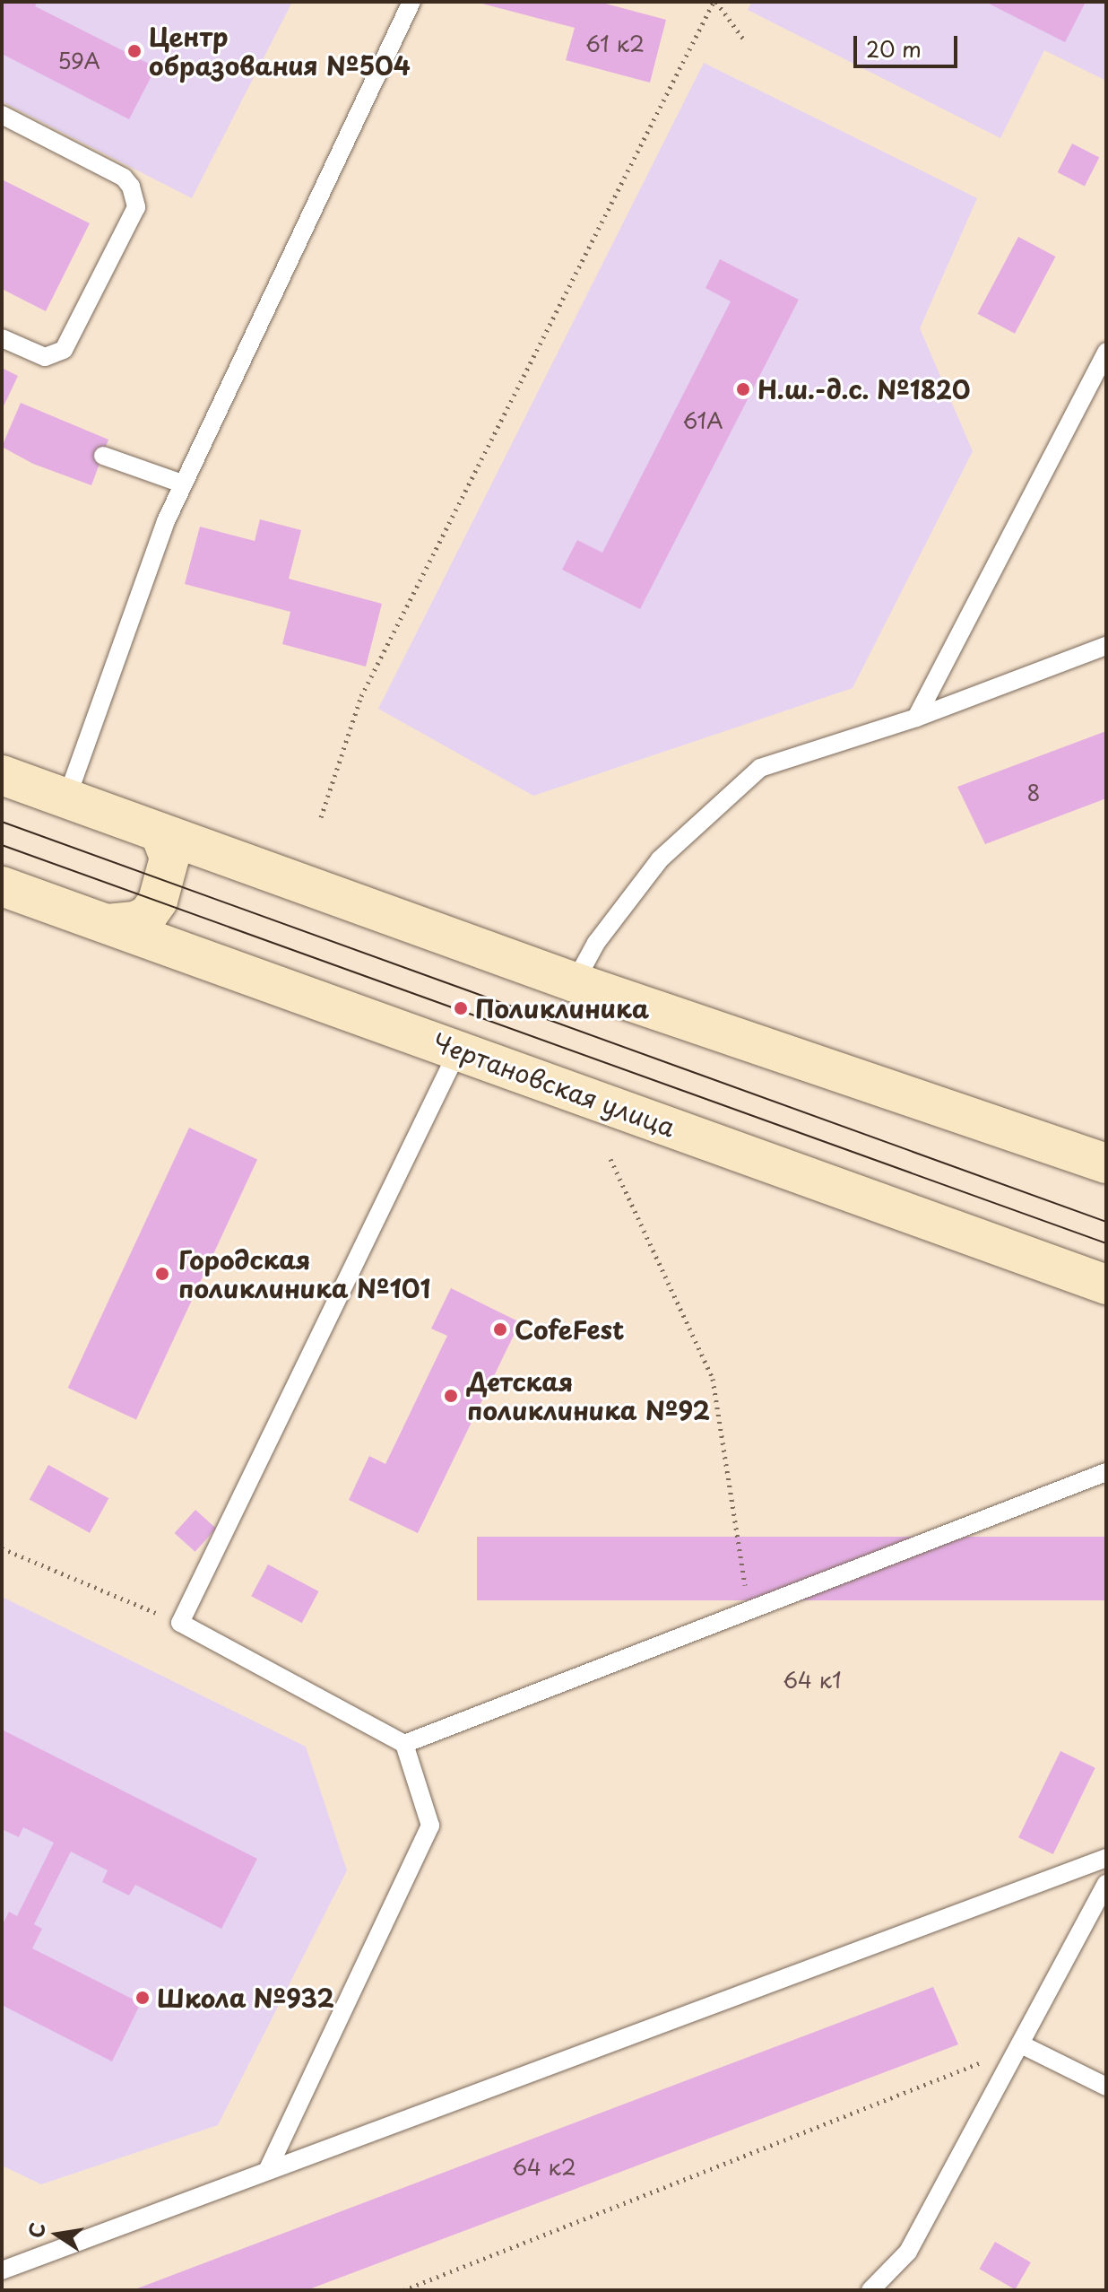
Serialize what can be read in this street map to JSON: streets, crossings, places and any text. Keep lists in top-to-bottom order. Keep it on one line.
{"streets":{"main road":["Чертановская улица"]},"places":["Центр образования №504","Н.ш.-д.с. №1820","Поликлиника","Городская поликлиника №101","CofeFest","Детская поликлиника №92","Школа №932"],"house_numbers":["61 к2","59А","61А","8","64 к1","64 к2"],"scale_bar":"20 m","north":"left"}
